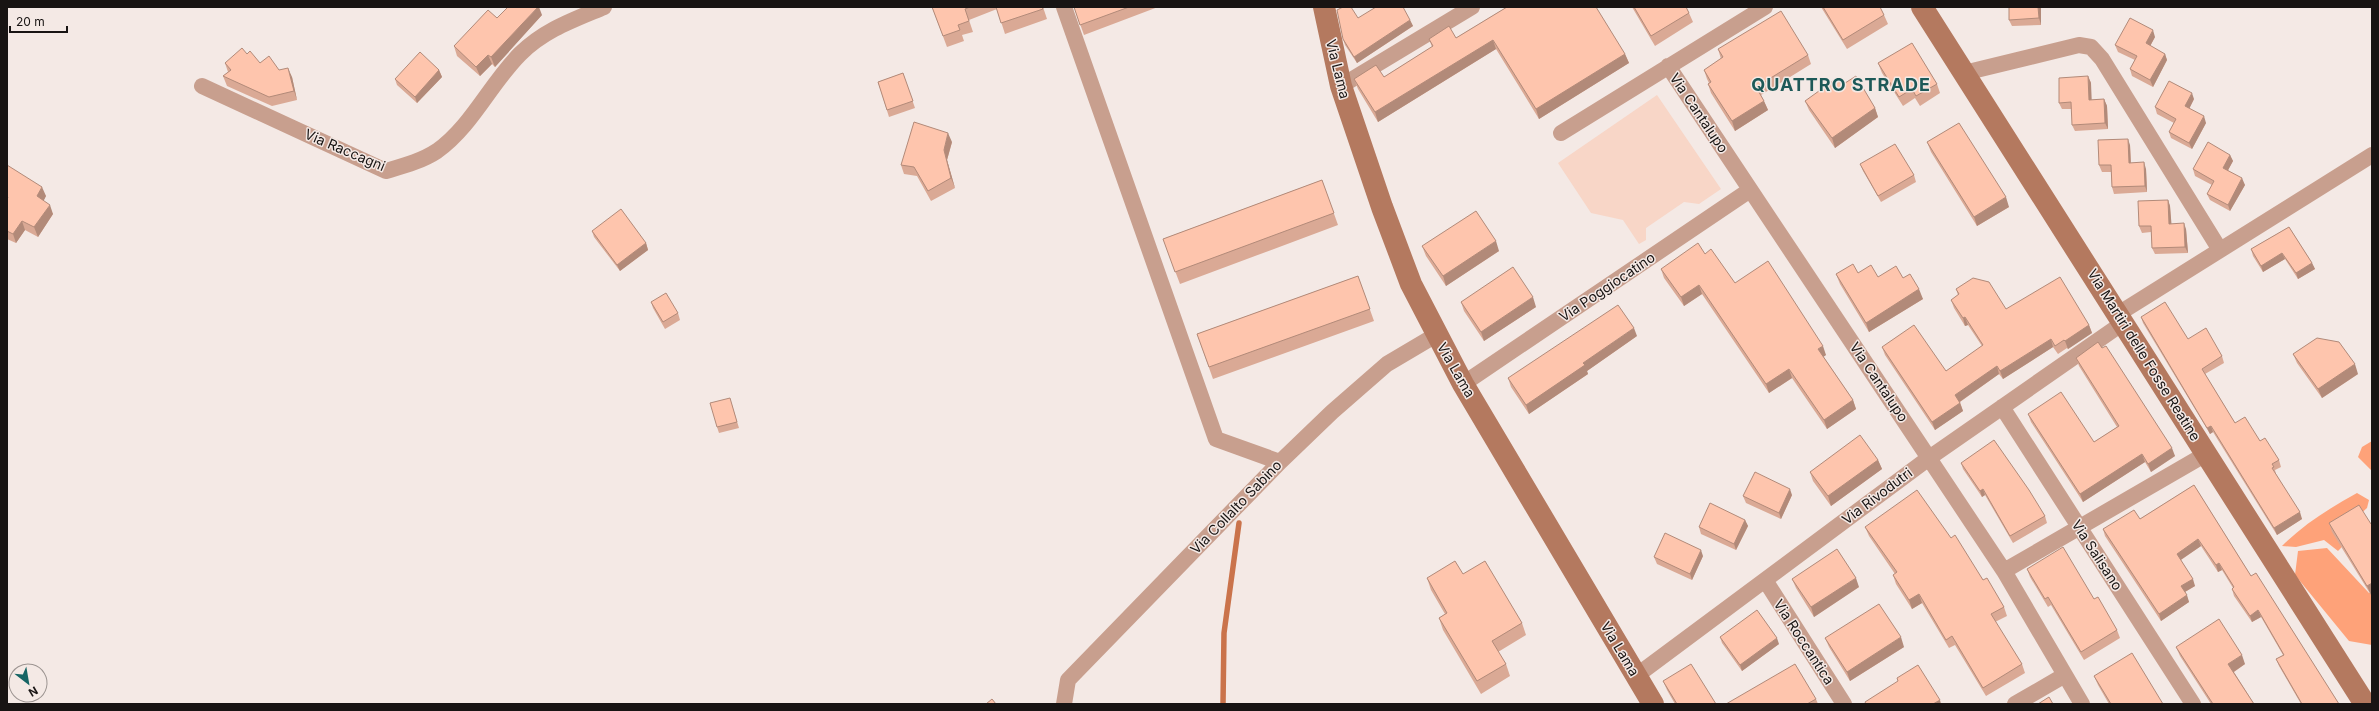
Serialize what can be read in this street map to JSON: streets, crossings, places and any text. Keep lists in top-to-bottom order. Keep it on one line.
{"streets":{"main road":["Via Lama","Via Martiri delle Fosse Reatine"],"street":["Via Cantalupo","Via Raccagni","Via Poggiocatino","Via Rivodutri","Via Collalto Sabino","Via Salisano","Via Roccantica"]},"crossings":[["Via Lama","Via Poggiocatino"],["Via Lama","Via Rivodutri"],["Via Lama","Via Collalto Sabino"],["Via Cantalupo","Via Poggiocatino"],["Via Cantalupo","Via Rivodutri"],["Via Martiri delle Fosse Reatine","Via Rivodutri"],["Via Rivodutri","Via Salisano"],["Via Rivodutri","Via Roccantica"]],"districts":["QUATTRO STRADE"],"scale_bar":"20 m","north":"bottom right"}
